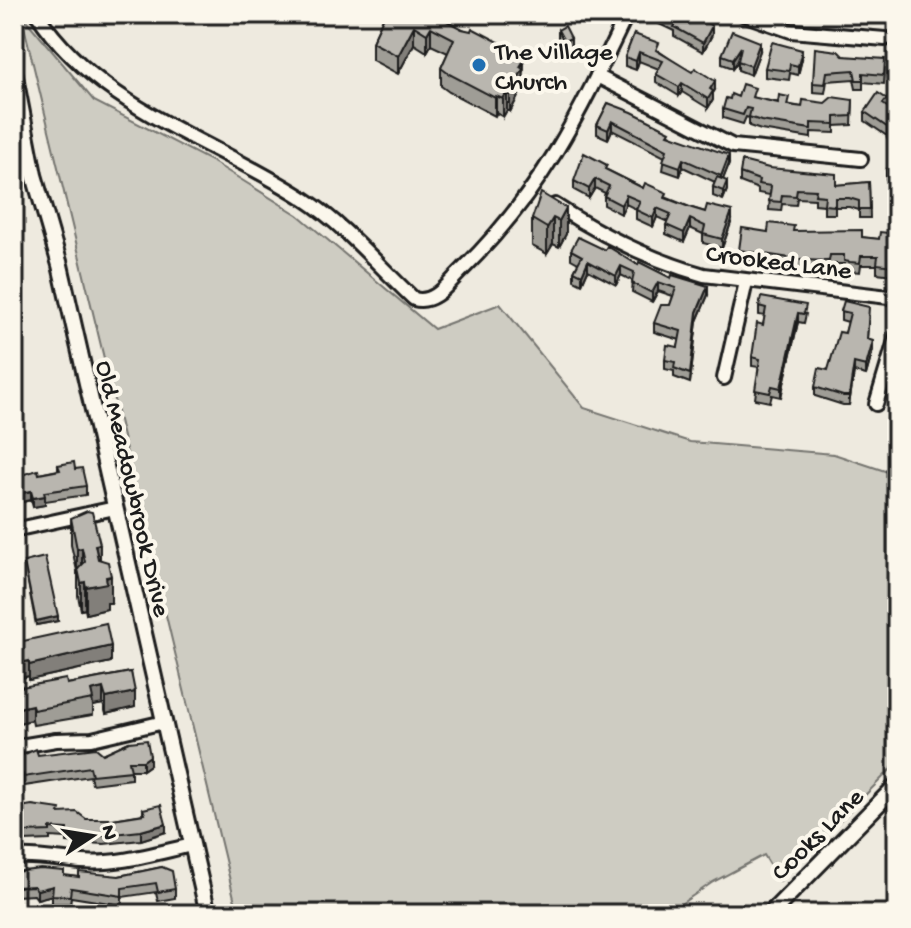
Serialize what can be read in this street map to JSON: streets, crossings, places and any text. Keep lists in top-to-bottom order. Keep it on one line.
{"streets":{"main road":["Old Meadowbrook Drive","Cooks Lane"],"street":["Crooked Lane"]},"places":["The Village Church"],"north":"right"}
